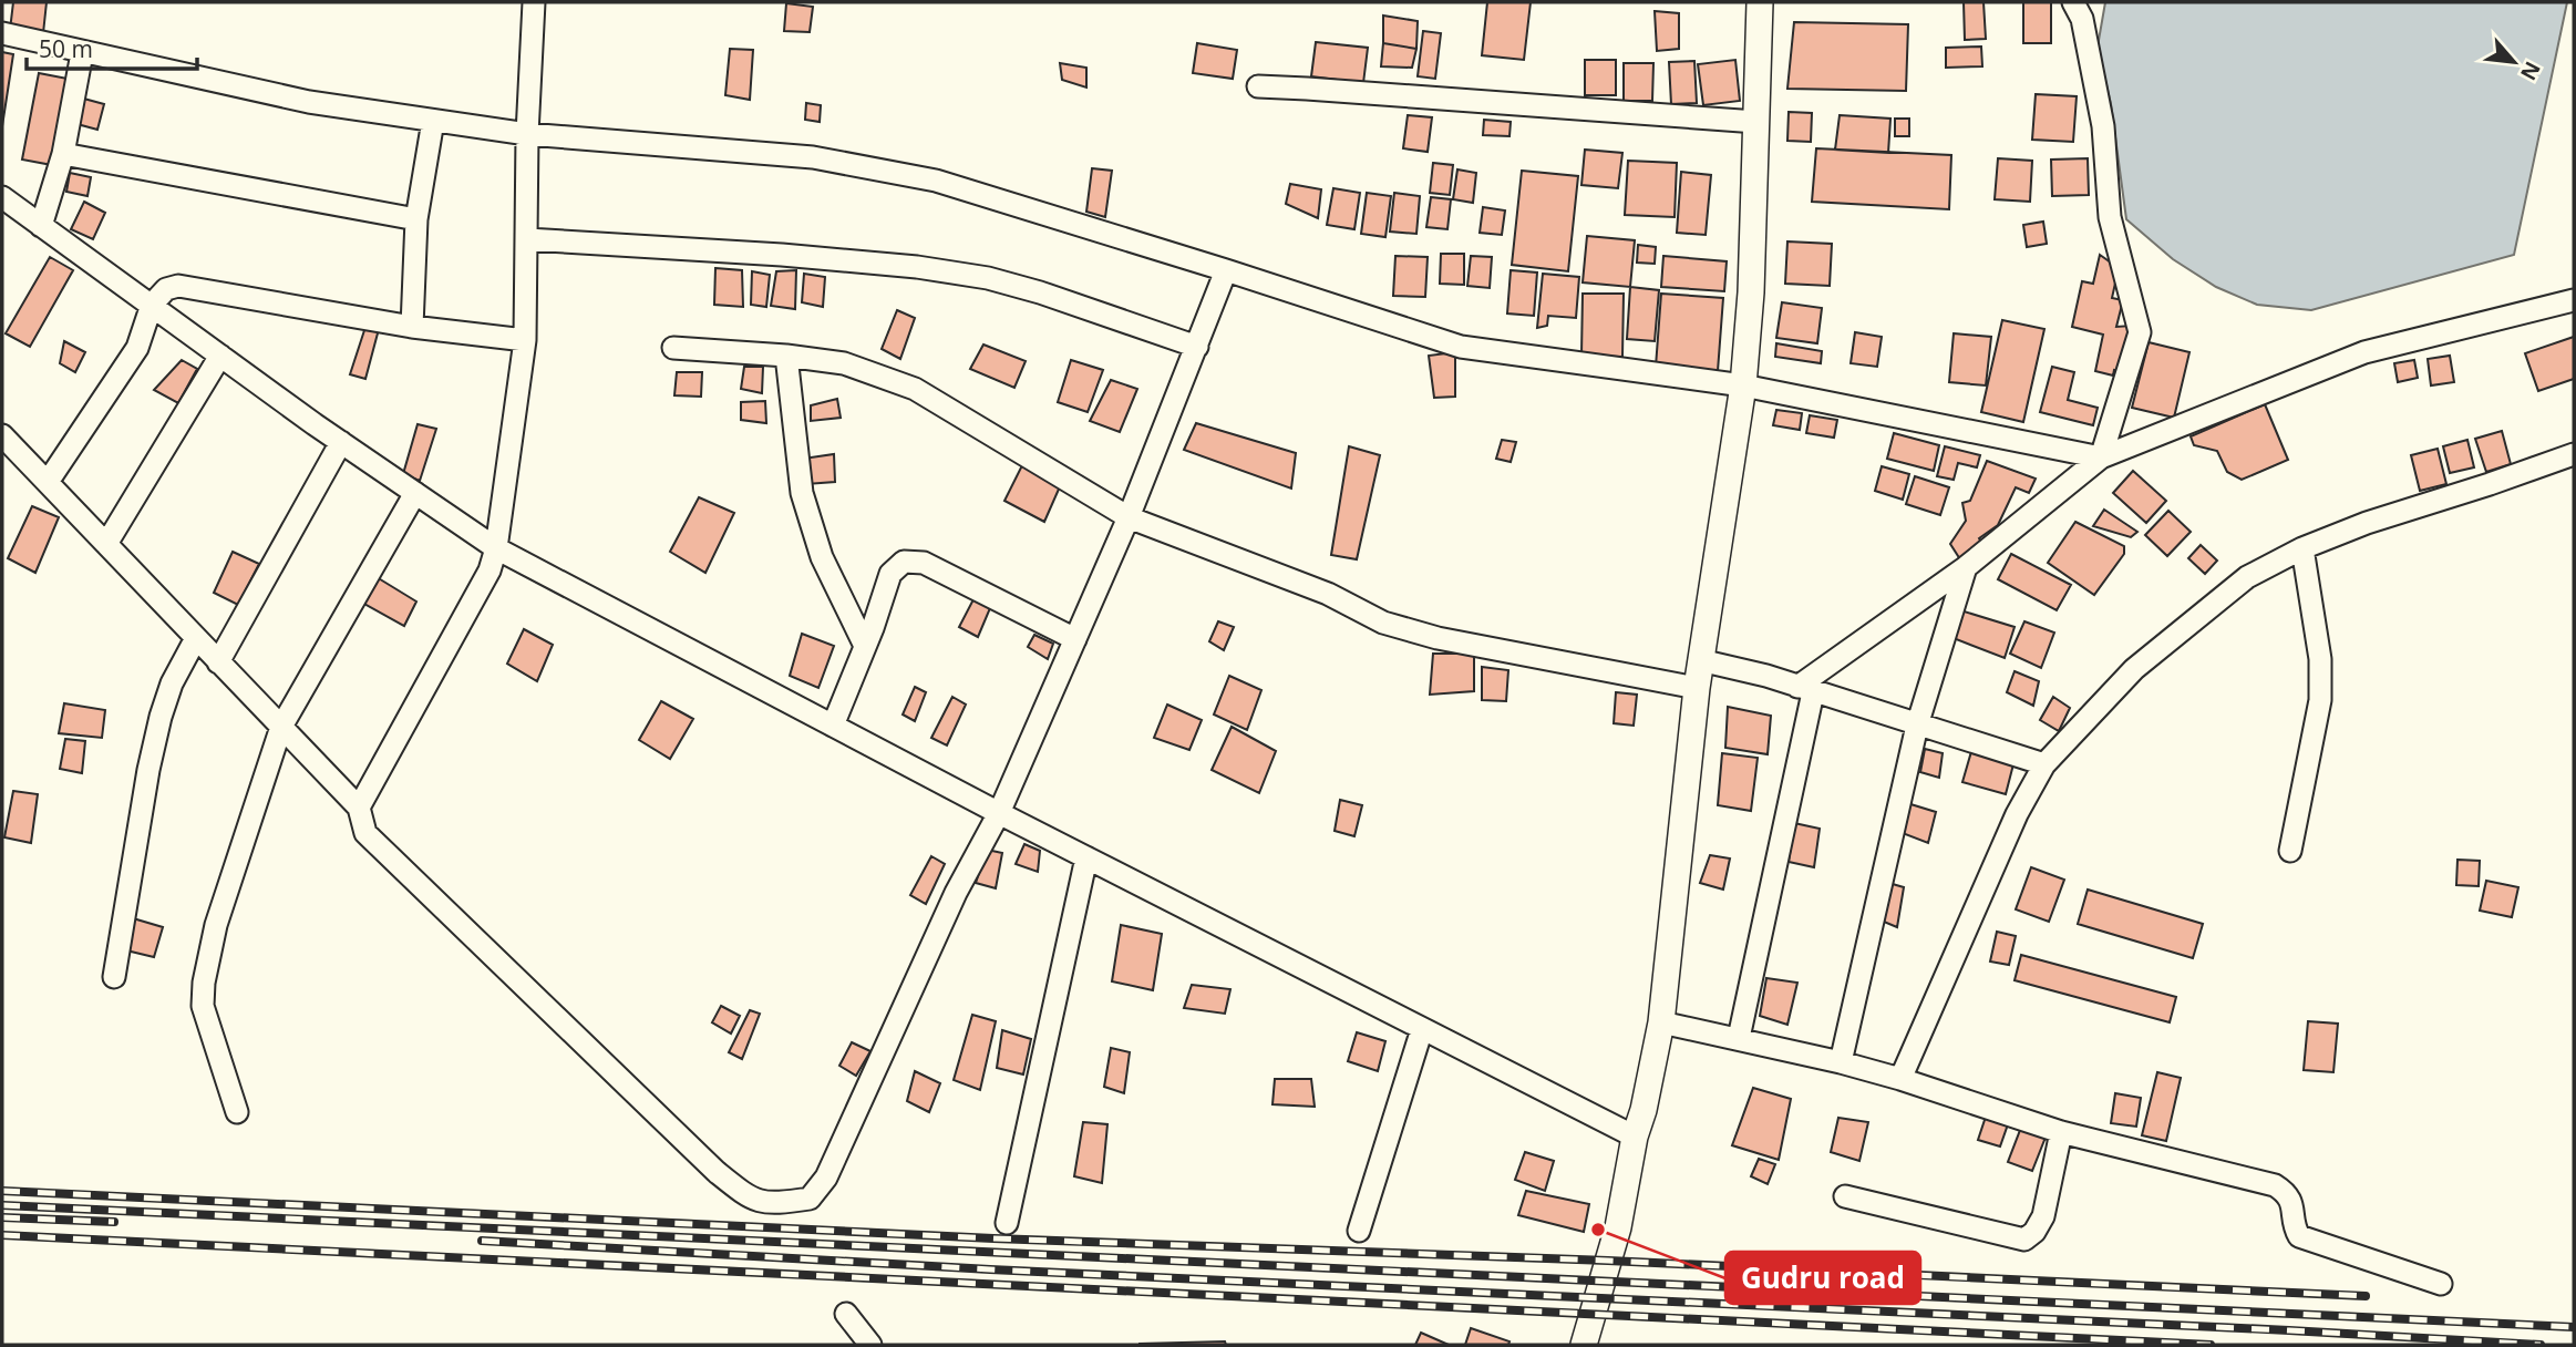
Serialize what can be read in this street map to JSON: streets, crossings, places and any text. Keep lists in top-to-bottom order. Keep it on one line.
{"places":["Gudru road"],"scale_bar":"50 m","north":"bottom right"}
